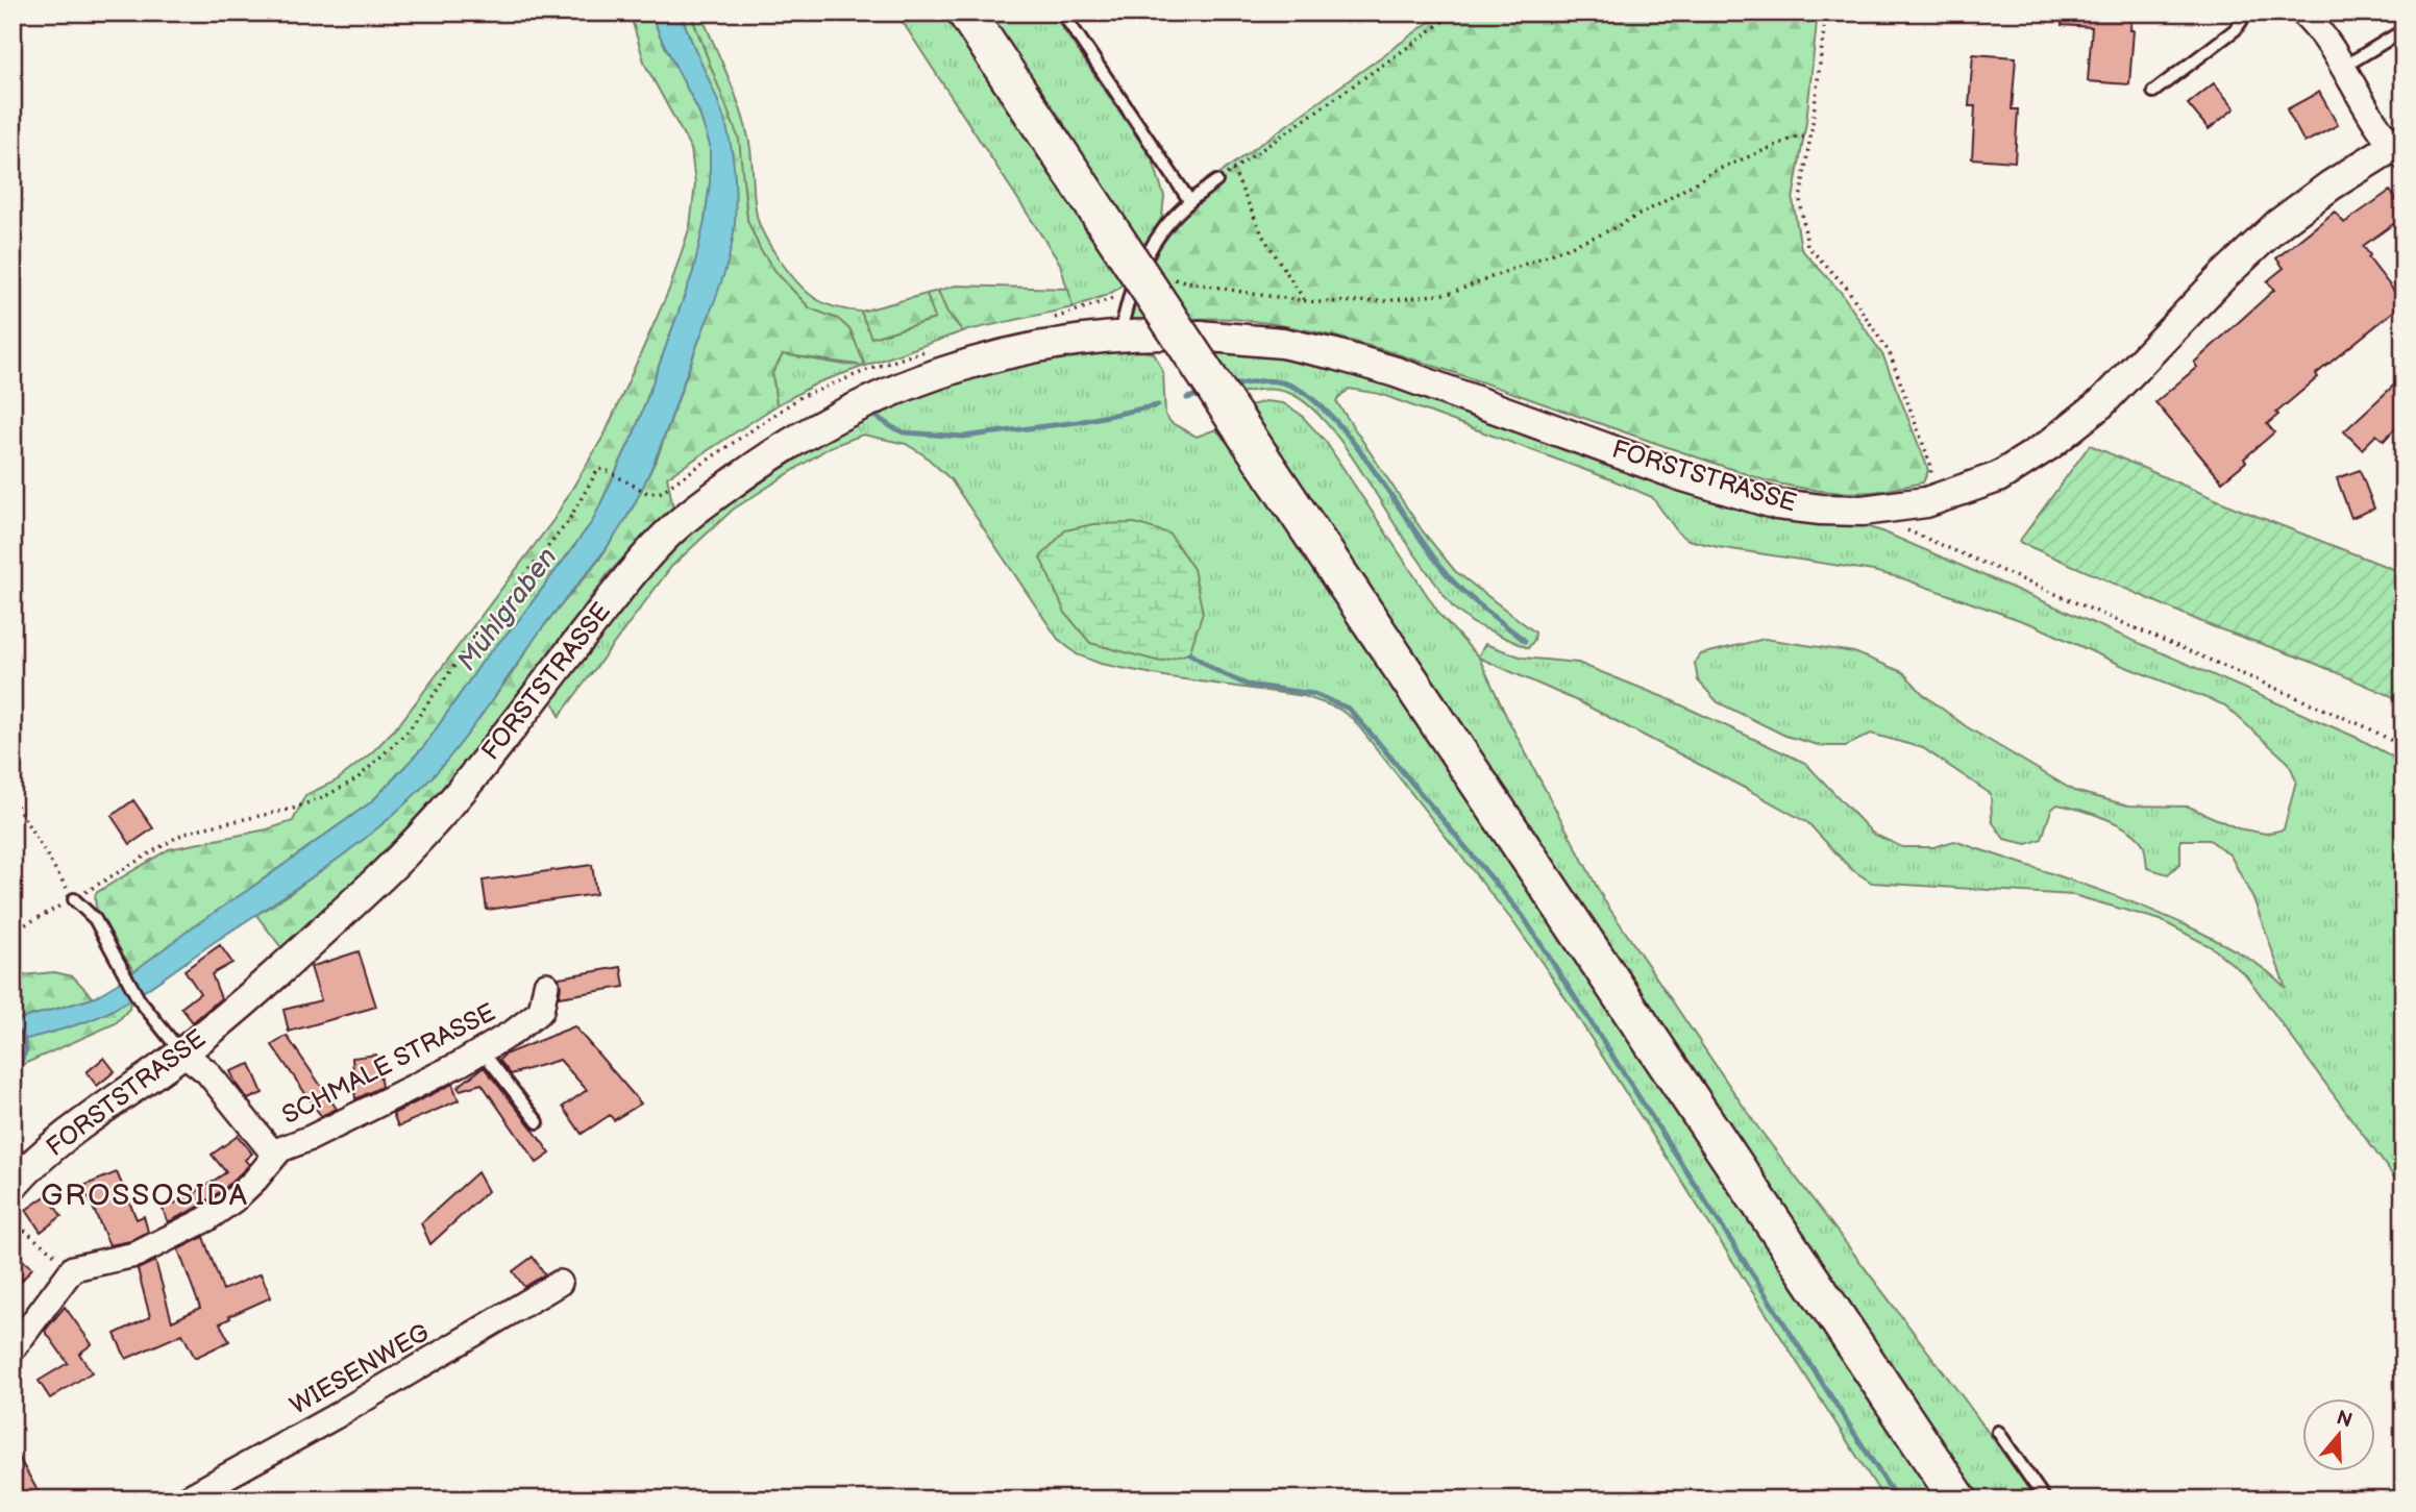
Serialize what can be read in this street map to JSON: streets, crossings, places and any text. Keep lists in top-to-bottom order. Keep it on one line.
{"streets":{"street":["FORSTSTRASSE","SCHMALE STRASSE","WIESENWEG"]},"crossings":[["FORSTSTRASSE","SCHMALE STRASSE"]],"districts":["GROSSOSIDA"],"water":["Mühlgraben"],"north":"top"}
